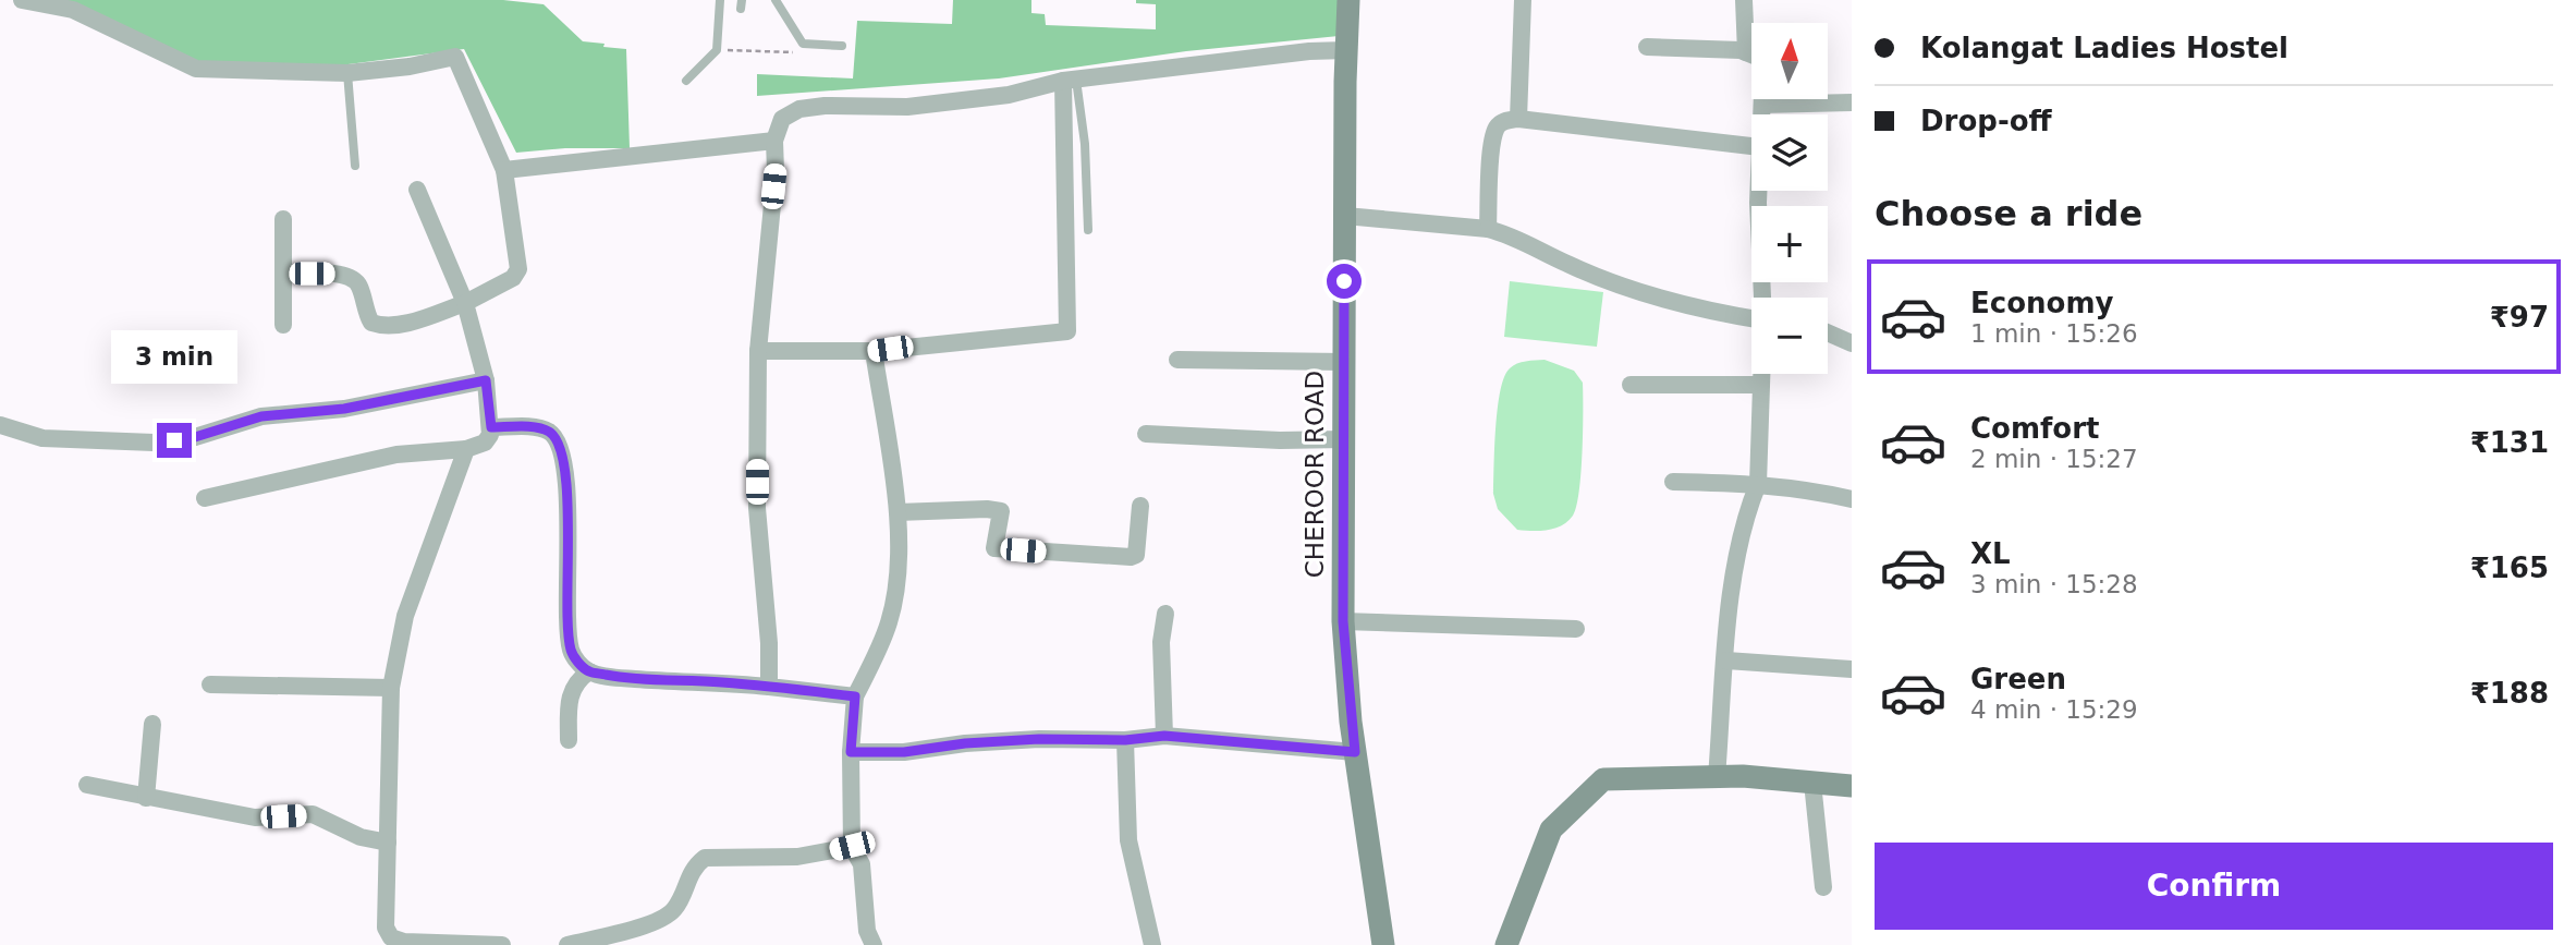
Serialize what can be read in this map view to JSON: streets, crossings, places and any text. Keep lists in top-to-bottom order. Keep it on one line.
{"streets":{"main road":["CHEROOR ROAD"]},"north":"top","page":{"banner":["Kolangat Ladies Hostel","Drop-off"],"map_buttons":["+","−"],"heading":"Choose a ride","list":[{"name":"Economy","note":"1 min · 15:26","value":"₹97"},{"name":"Comfort","note":"2 min · 15:27","value":"₹131"},{"name":"XL","note":"3 min · 15:28","value":"₹165"},{"name":"Green","note":"4 min · 15:29","value":"₹188"}],"bubble":"3 min","buttons":"Confirm"}}
